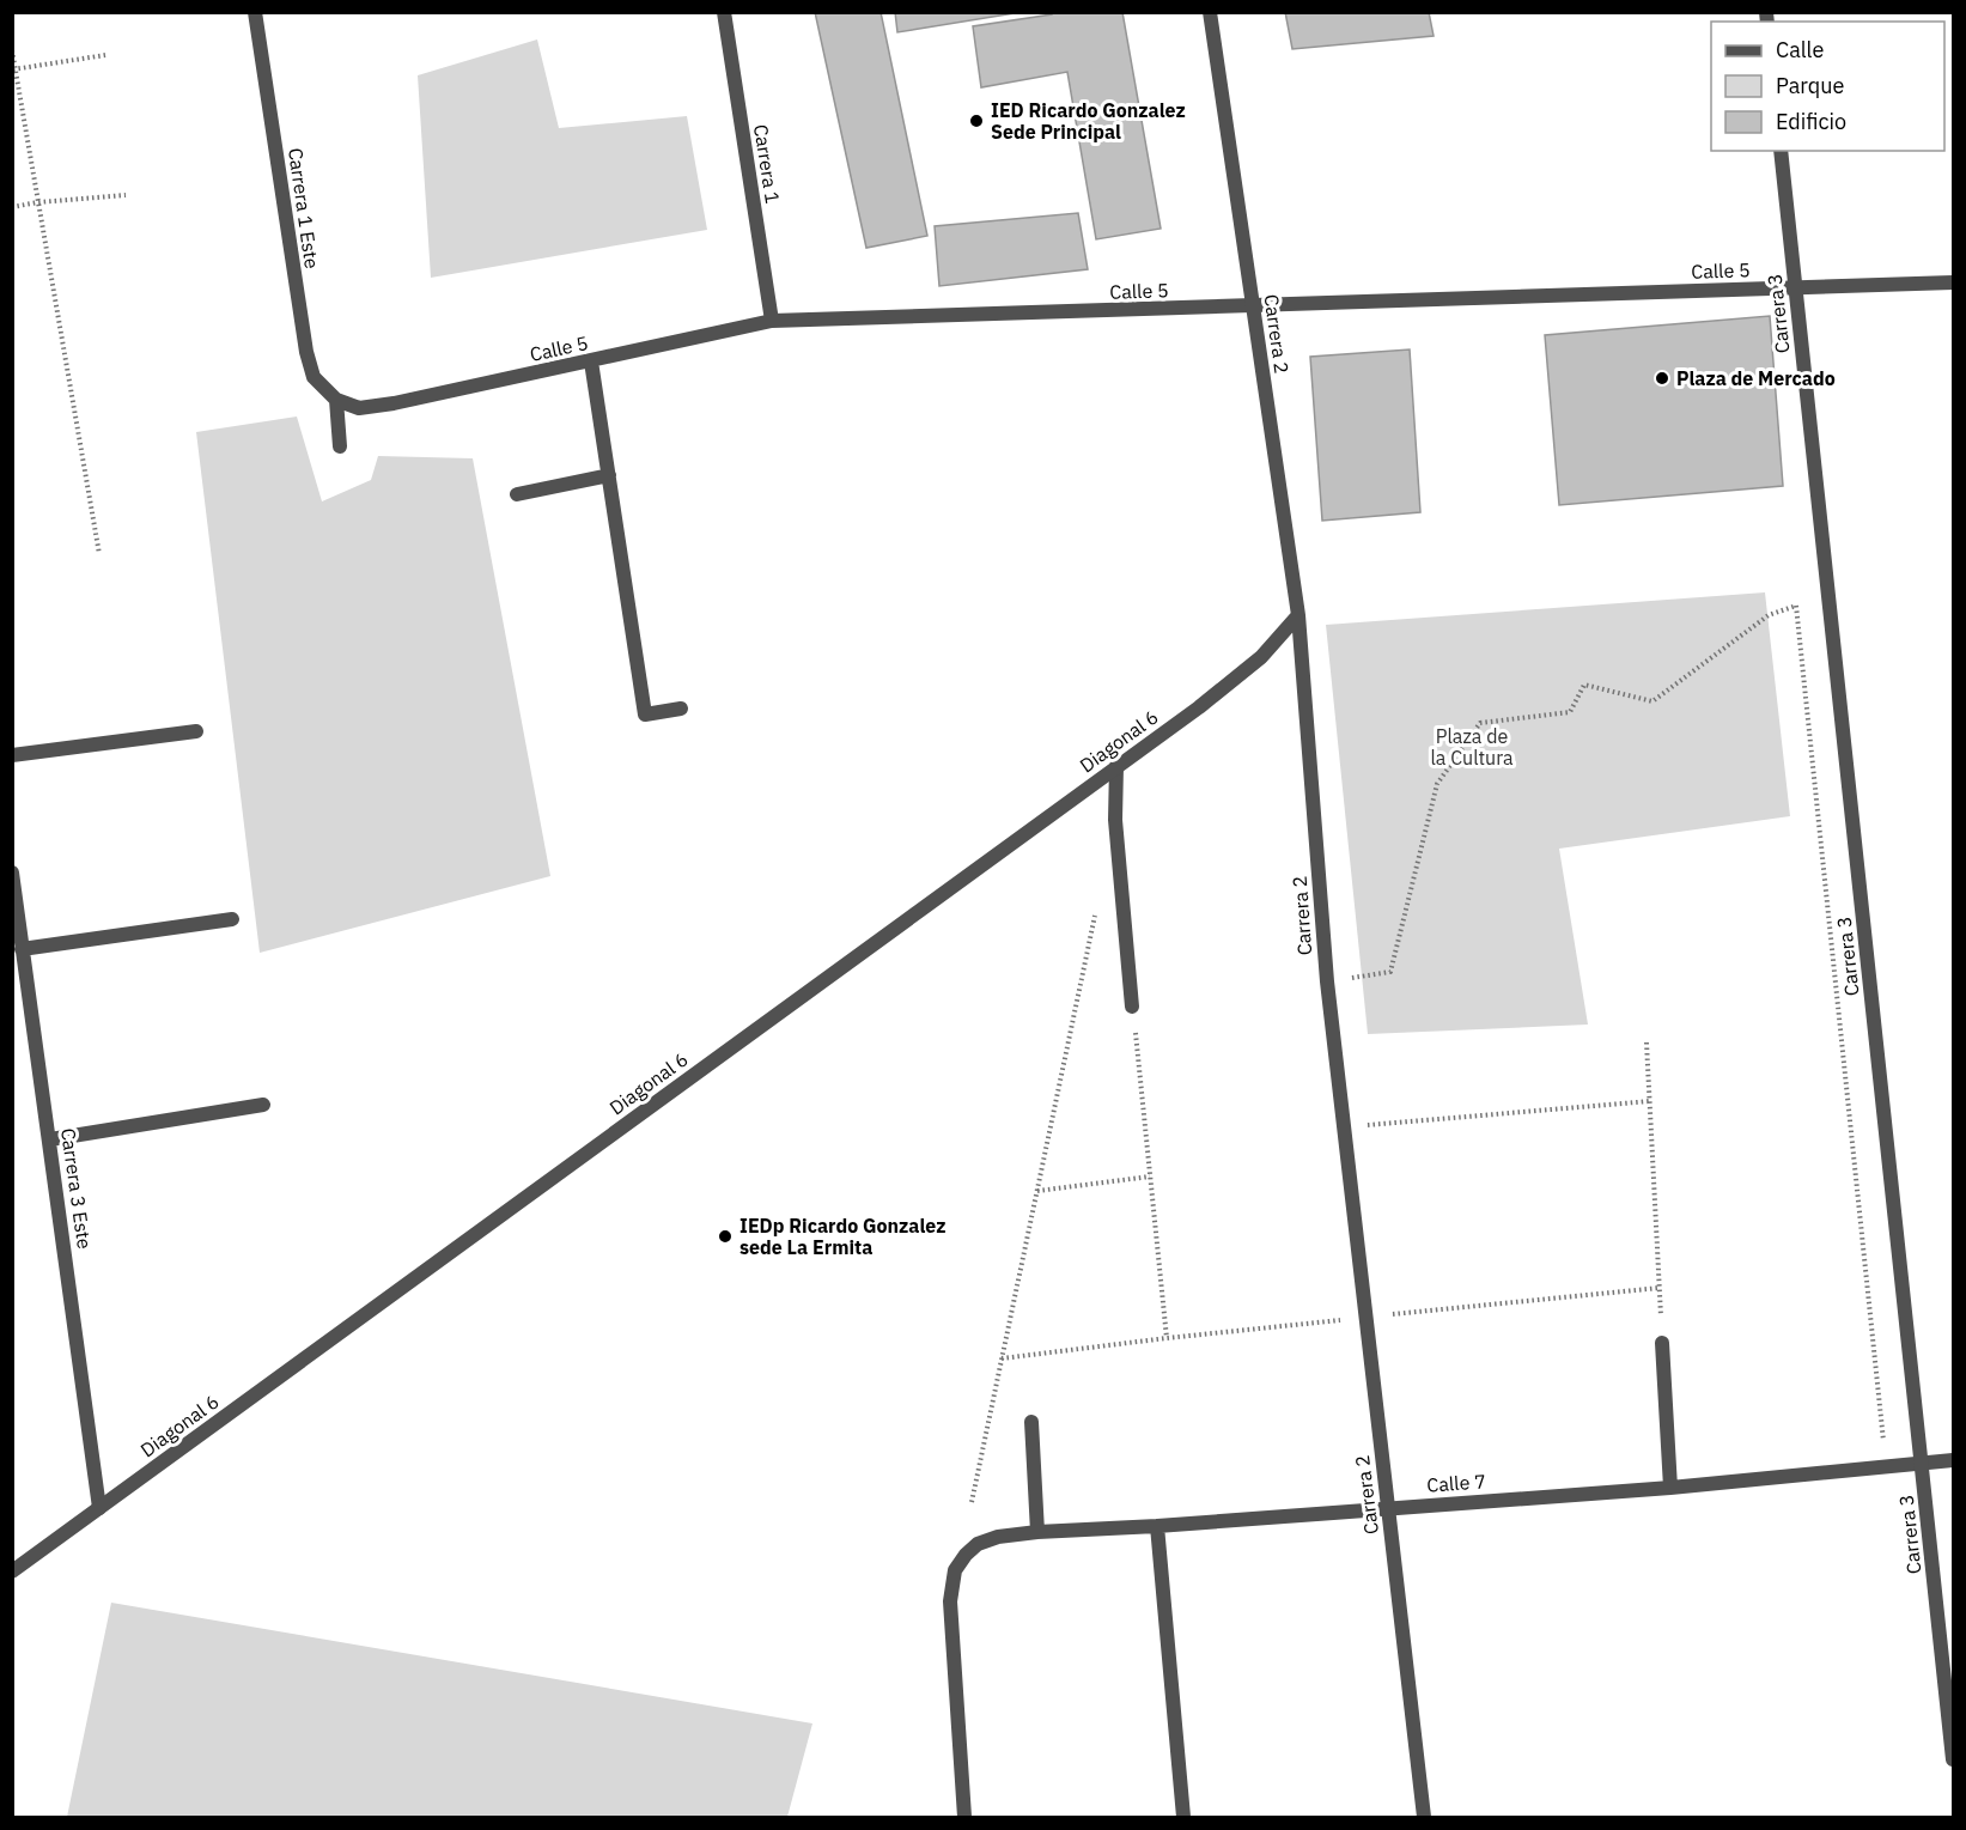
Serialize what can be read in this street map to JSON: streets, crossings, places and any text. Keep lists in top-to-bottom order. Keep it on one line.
{"streets":{"street":["Carrera 1","Carrera 1 Este","Calle 5","Carrera 3","Carrera 2","Diagonal 6","Carrera 3 Este","Calle 7"]},"crossings":[["Carrera 1","Calle 5"],["Carrera 1 Este","Calle 5"],["Calle 5","Carrera 3"],["Calle 5","Carrera 2"],["Carrera 3","Calle 7"],["Carrera 2","Diagonal 6"],["Carrera 2","Calle 7"],["Diagonal 6","Carrera 3 Este"]],"parks":["Plaza de la Cultura"],"places":["IED Ricardo Gonzalez Sede Principal","Plaza de Mercado","IEDp Ricardo Gonzalez sede La Ermita"],"legend":["Calle","Parque","Edificio"]}
